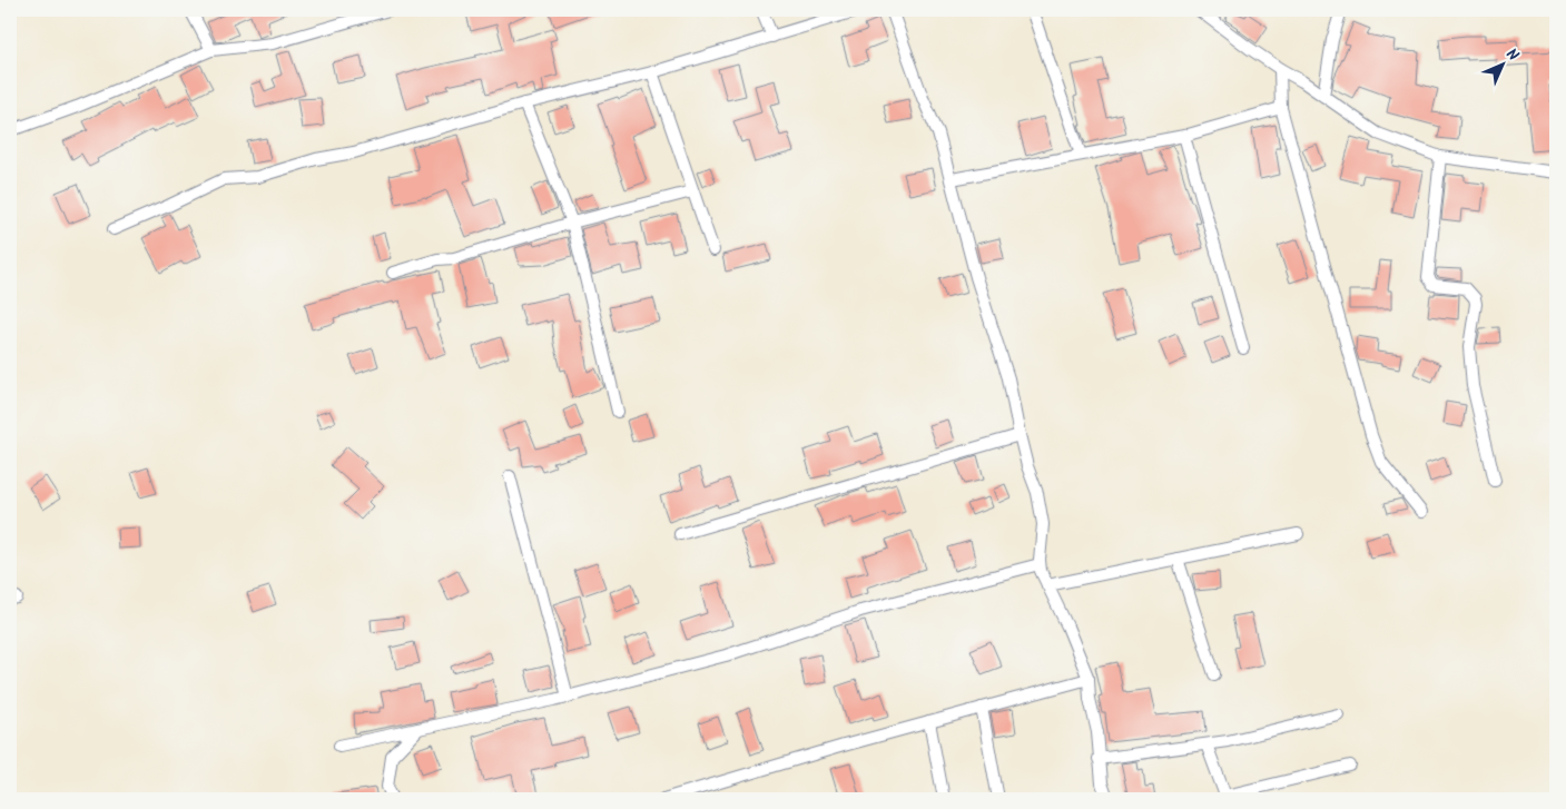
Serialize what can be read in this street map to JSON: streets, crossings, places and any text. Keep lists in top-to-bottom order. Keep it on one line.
{"north":"top right"}
